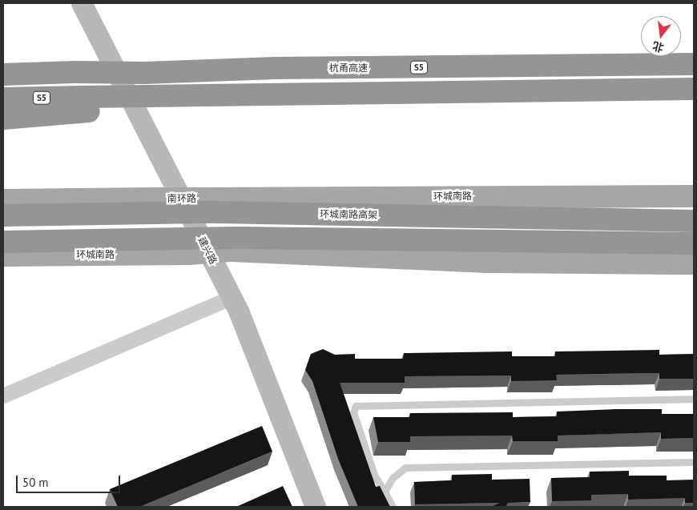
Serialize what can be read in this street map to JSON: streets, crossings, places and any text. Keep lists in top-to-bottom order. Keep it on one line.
{"streets":{"highway":["S5","杭甬高速","环城南路高架"],"main road":["环城南路","南环路"],"street":["建兴路"]},"crossings":[["环城南路","南环路"]],"scale_bar":"50 m","north":"bottom"}
